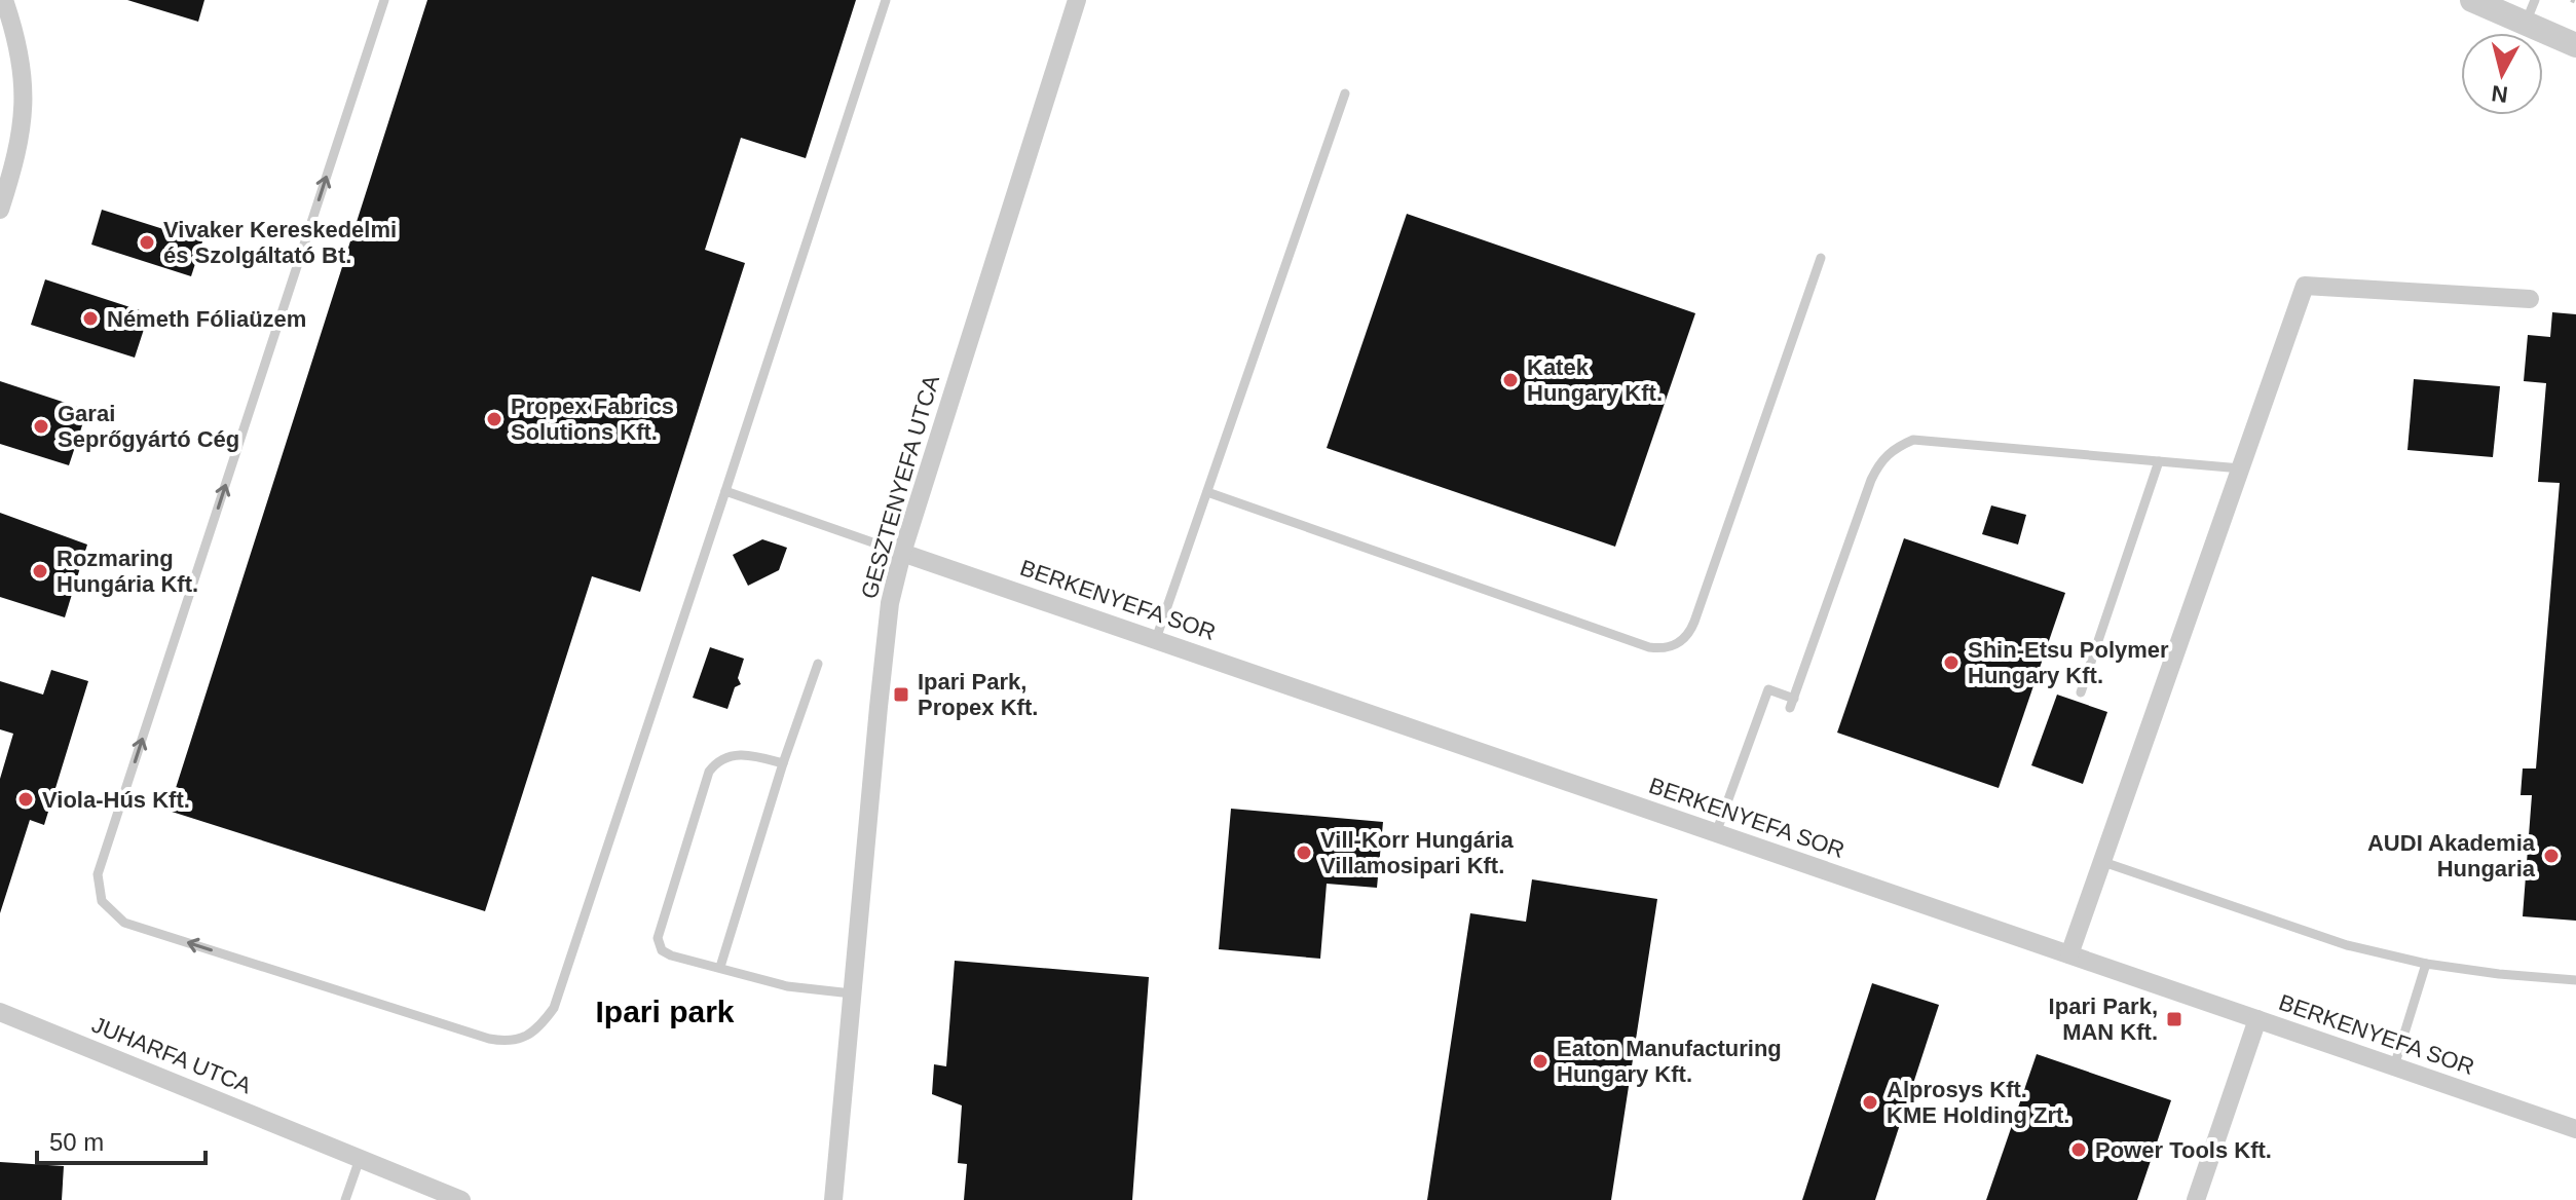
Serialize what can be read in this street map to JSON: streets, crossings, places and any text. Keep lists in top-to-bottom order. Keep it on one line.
{"streets":{"street":["GESZTENYEFA UTCA","BERKENYEFA SOR","JUHARFA UTCA"]},"crossings":[["GESZTENYEFA UTCA","BERKENYEFA SOR"]],"districts":["Ipari park"],"places":{"other":["Vivaker Kereskedelmi és Szolgáltató Bt.","Németh Fóliaüzem","Katek Hungary Kft.","Propex Fabrics Solutions Kft.","Garai Seprőgyártó Cég","Rozmaring Hungária Kft.","Shin-Etsu Polymer Hungary Kft.","Viola-Hús Kft.","Vill-Korr Hungária Villamosipari Kft.","AUDI Akademia Hungaria","Eaton Manufacturing Hungary Kft.","Alprosys Kft. KME Holding Zrt.","Power Tools Kft."],"transit":["Ipari Park, Propex Kft.","Ipari Park, MAN Kft."]},"scale_bar":"50 m","north":"bottom"}
